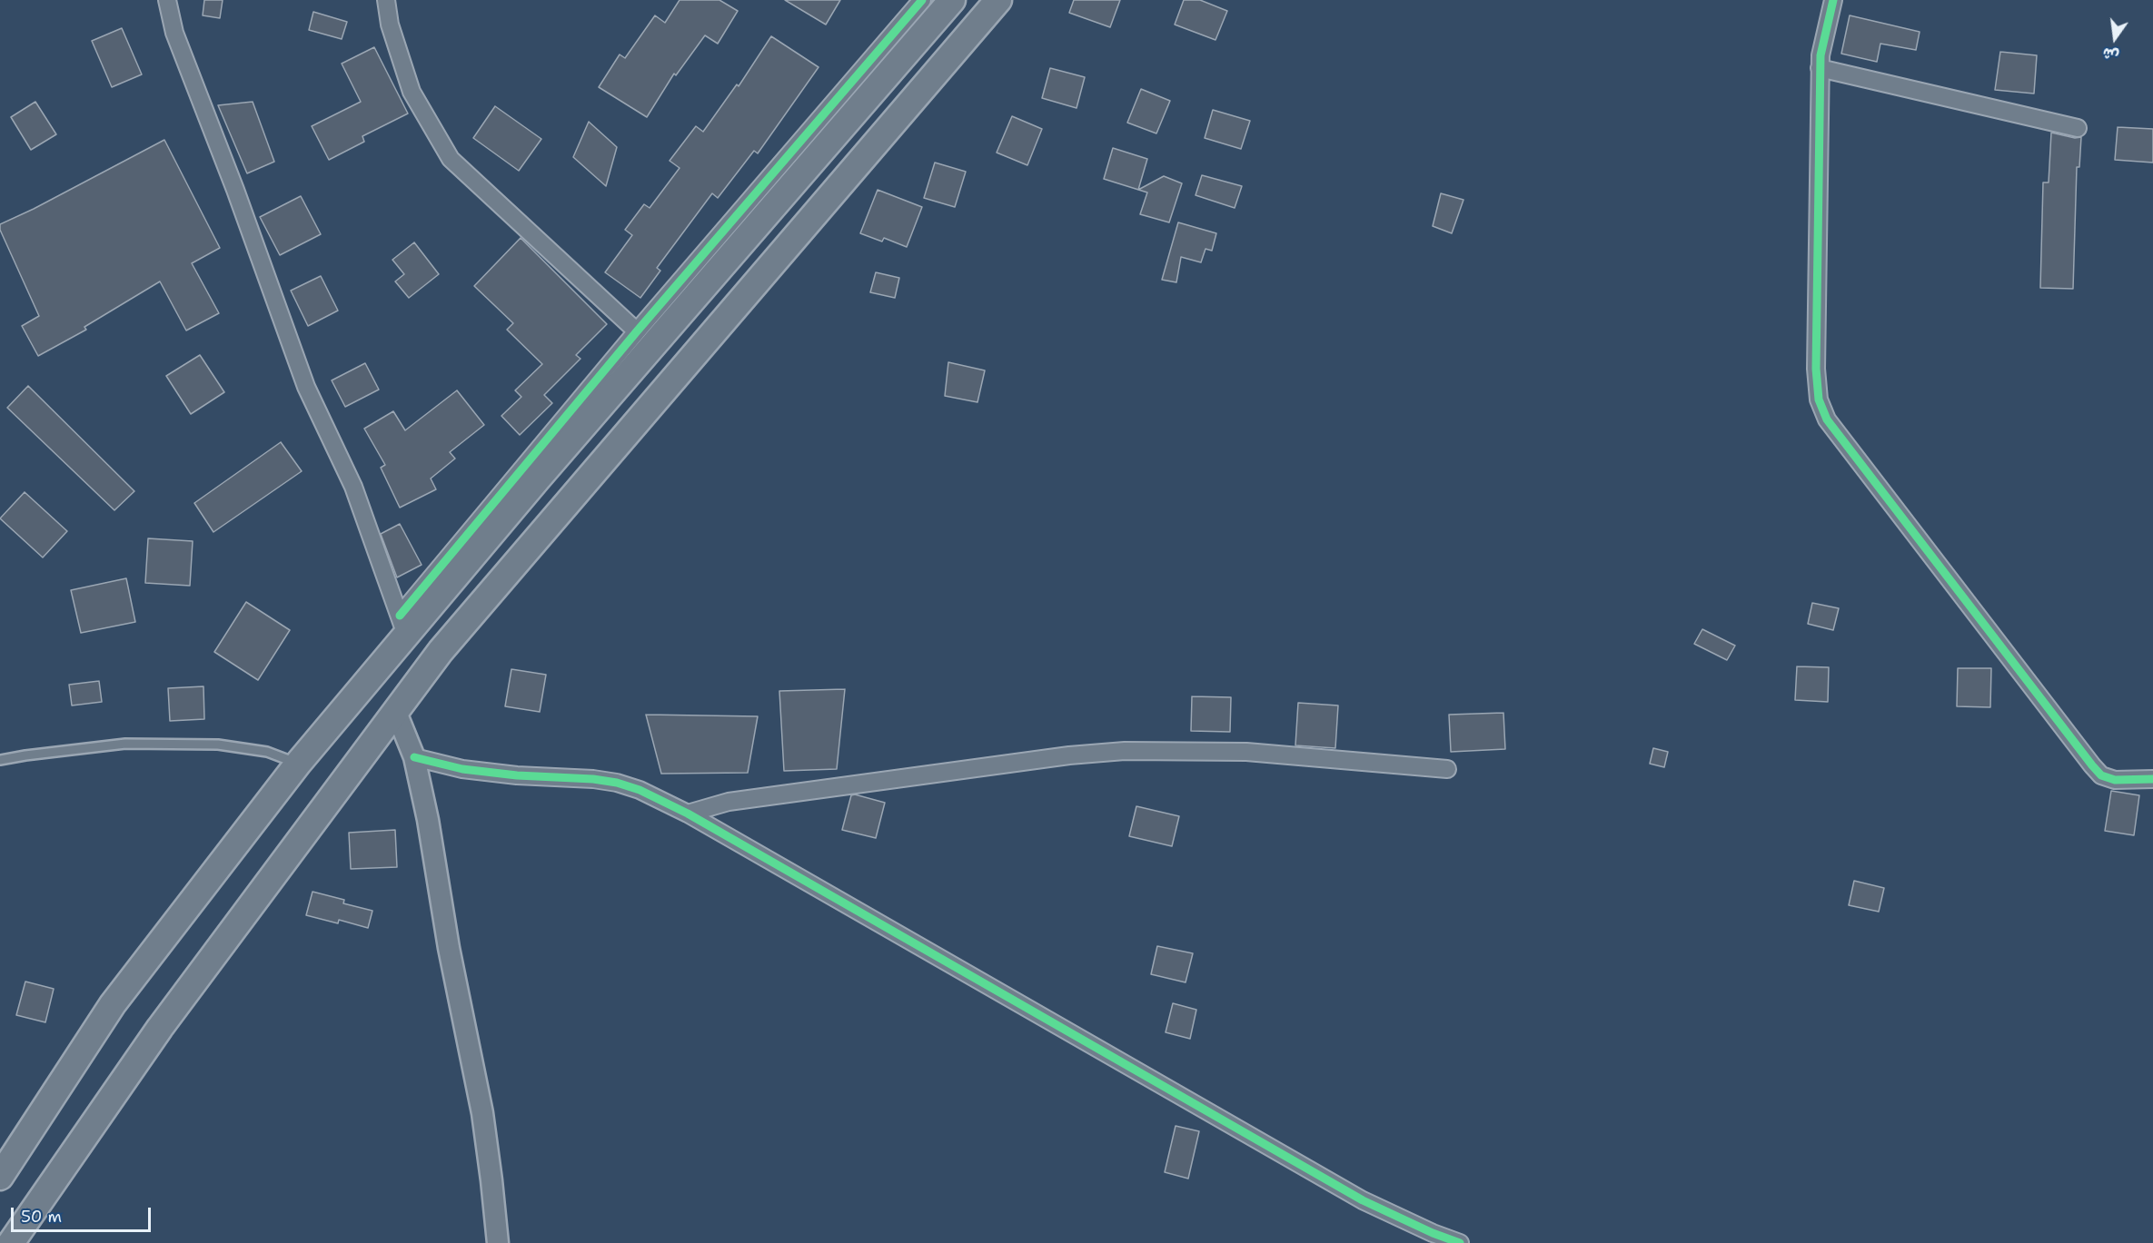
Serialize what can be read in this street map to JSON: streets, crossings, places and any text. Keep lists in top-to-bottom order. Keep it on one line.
{"scale_bar":"50 m","north":"bottom"}
